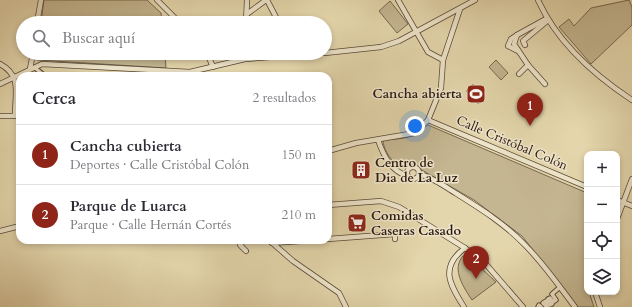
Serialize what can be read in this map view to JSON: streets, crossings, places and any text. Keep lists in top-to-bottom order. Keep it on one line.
{"streets":{"street":["Calle Cristóbal Colón"]},"places":{"sports":["Cancha abierta"],"building":["Centro de Dia de La Luz"],"supermarket":["Comidas Caseras Casado"]},"page":{"search":"Buscar aquí","heading":["Cerca","2 resultados"],"pins":["1","2"],"list":[{"mark":"1","name":"Cancha cubierta","note":"Deportes · Calle Cristóbal Colón","value":"150 m"},{"mark":"2","name":"Parque de Luarca","note":"Parque · Calle Hernán Cortés","value":"210 m"}],"map_buttons":["+","−"]}}
